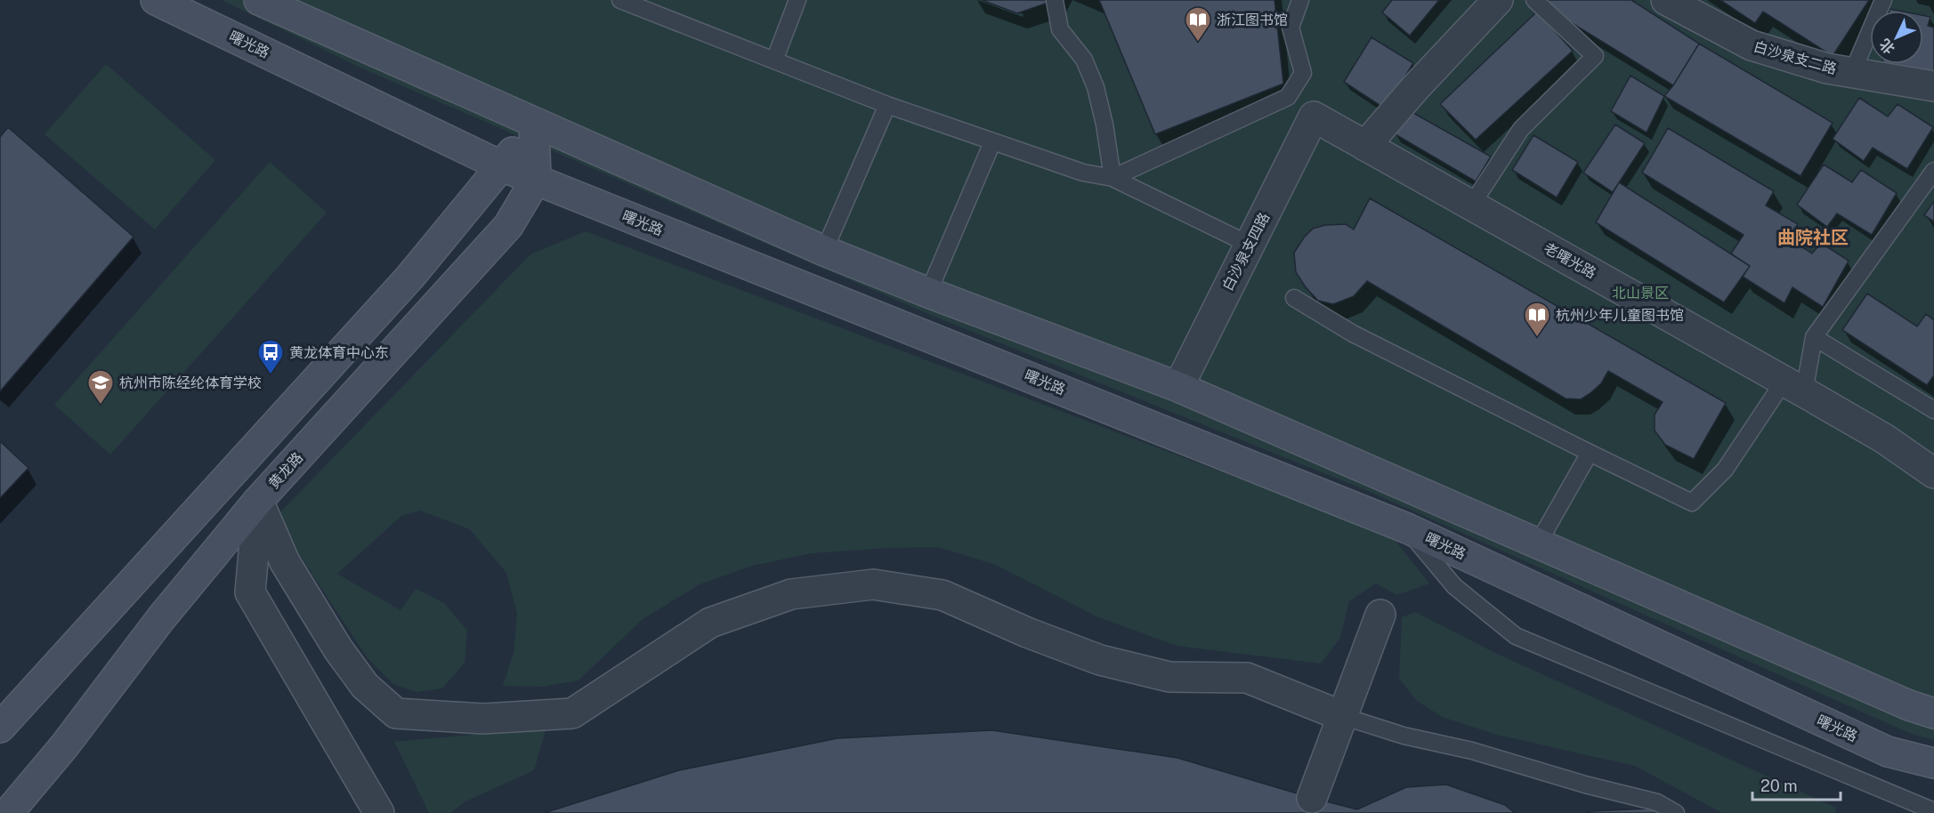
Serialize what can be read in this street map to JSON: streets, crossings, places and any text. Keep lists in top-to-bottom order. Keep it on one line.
{"streets":{"main road":["曙光路","黄龙路"],"street":["白沙泉支二路","白沙泉支四路","老曙光路"]},"crossings":[["曙光路","黄龙路"],["白沙泉支四路","老曙光路"]],"districts":["曲院社区"],"parks":["北山景区"],"places":{"library":["浙江图书馆","杭州少年儿童图书馆"],"bus stop":["黄龙体育中心东"],"school or university":["杭州市陈经纶体育学校"]},"scale_bar":"20 m","north":"bottom left"}
